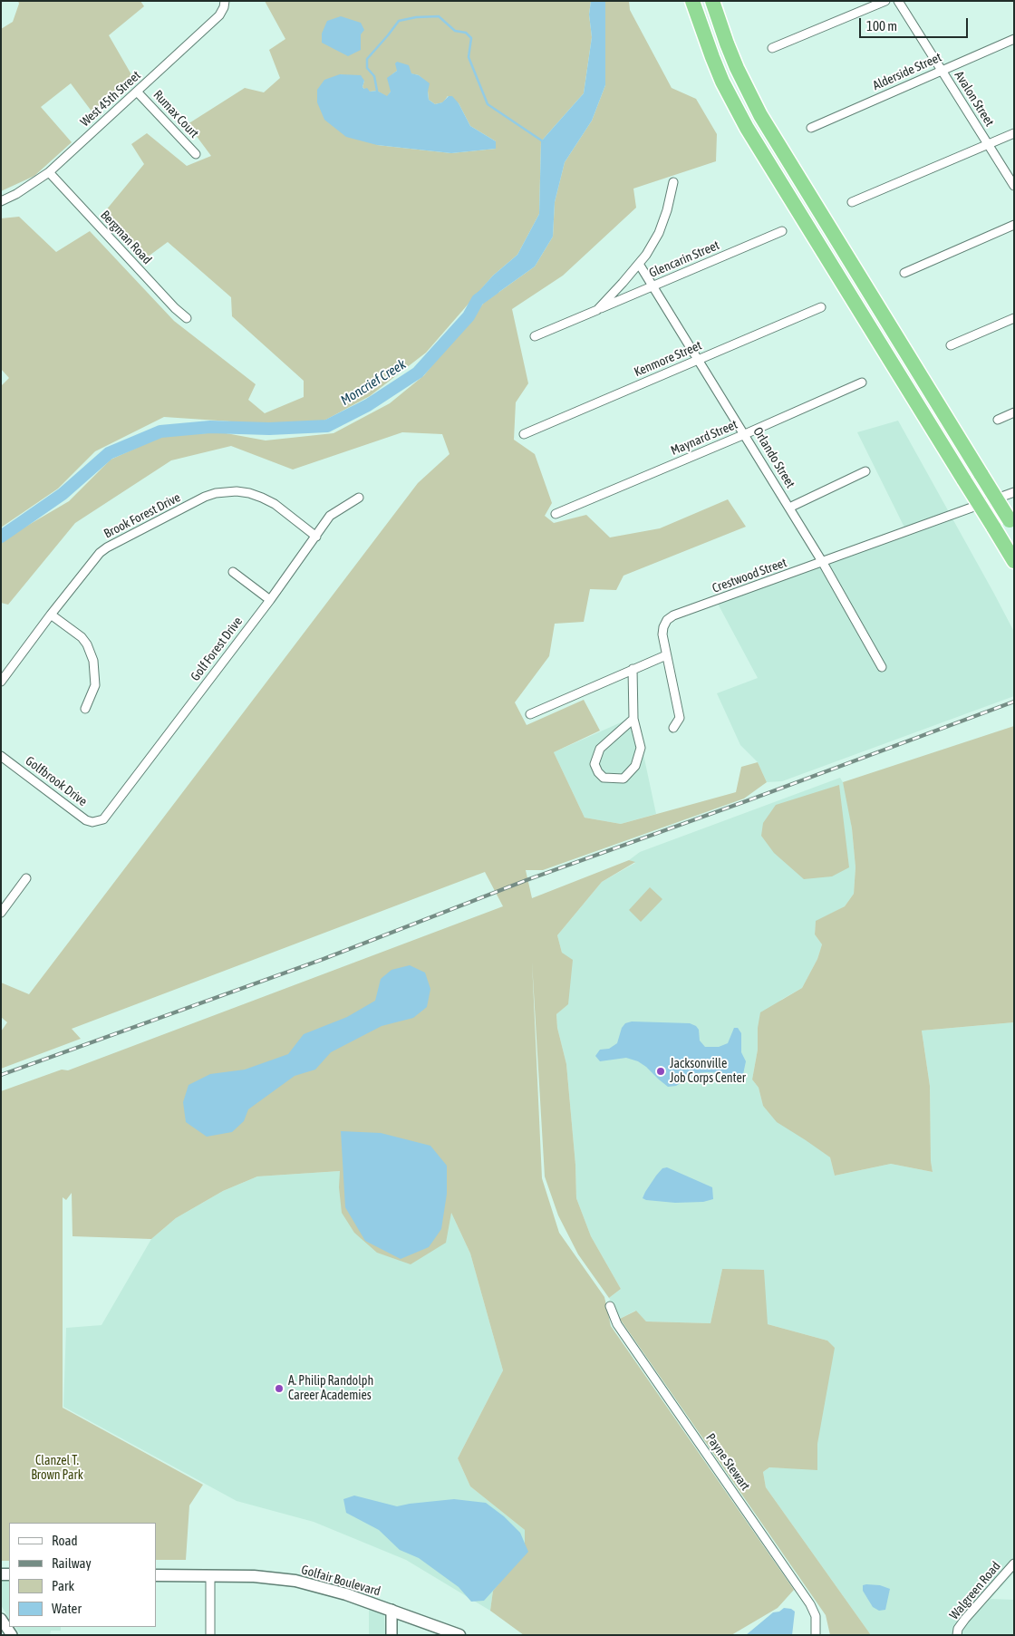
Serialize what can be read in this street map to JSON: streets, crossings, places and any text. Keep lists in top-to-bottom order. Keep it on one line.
{"streets":{"main road":["Golfair Boulevard"],"street":["Alderside Street","West 45th Street","Avalon Street","Rumax Court","Bergman Road","Glencarin Street","Kenmore Street","Maynard Street","Orlando Street","Brook Forest Drive","Crestwood Street","Golf Forest Drive","Golfbrook Drive","Payne Stewart","Walgreen Road"]},"crossings":[["Alderside Street","Avalon Street"],["West 45th Street","Rumax Court"],["West 45th Street","Bergman Road"],["Glencarin Street","Orlando Street"],["Kenmore Street","Orlando Street"],["Maynard Street","Orlando Street"],["Orlando Street","Crestwood Street"],["Brook Forest Drive","Golf Forest Drive"],["Golf Forest Drive","Golfbrook Drive"]],"water":["Moncrief Creek"],"parks":["Clanzel T. Brown Park"],"places":["Jacksonville Job Corps Center","A. Philip Randolph Career Academies"],"legend":["Road","Railway","Park","Water"],"scale_bar":"100 m"}
